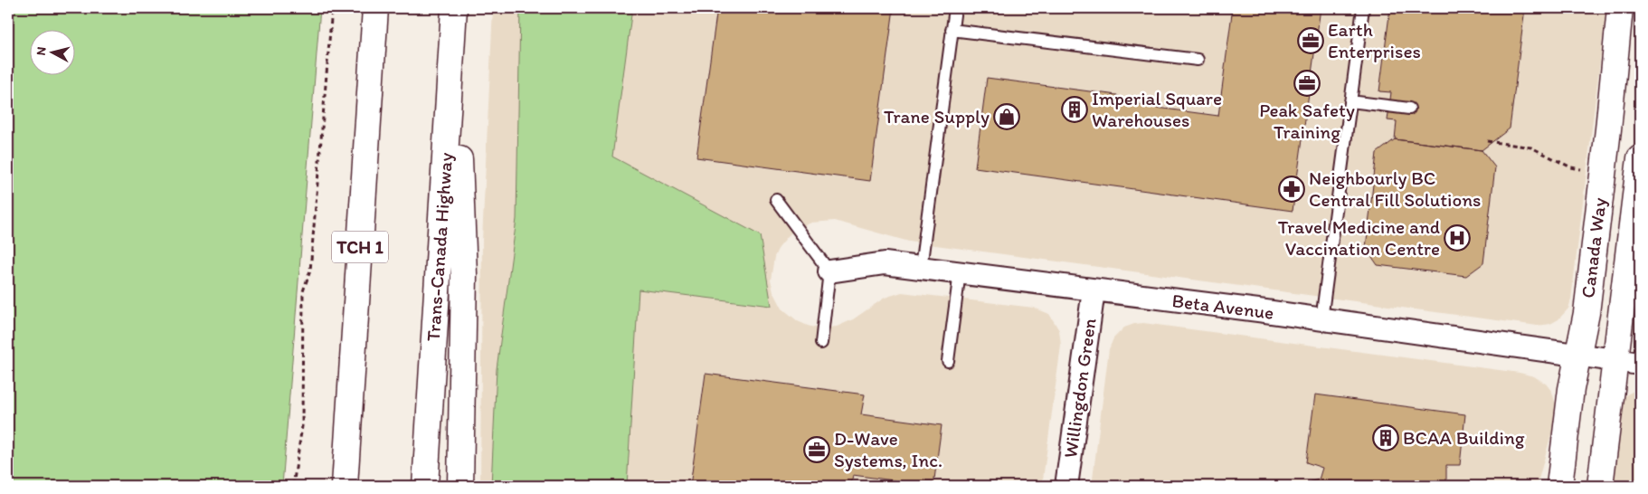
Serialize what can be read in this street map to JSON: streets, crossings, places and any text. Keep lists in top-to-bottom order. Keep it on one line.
{"streets":{"main road":["TCH 1","Trans-Canada Highway","Canada Way"],"street":["Beta Avenue","Willingdon Green"]},"crossings":[["Canada Way","Beta Avenue"],["Beta Avenue","Willingdon Green"]],"places":{"office":["Earth Enterprises","Peak Safety Training","D-Wave Systems, Inc."],"building":["Imperial Square Warehouses","BCAA Building"],"shop":["Trane Supply"],"pharmacy":["Neighbourly BC Central Fill Solutions"],"hospital":["Travel Medicine and Vaccination Centre"]},"north":"left"}
